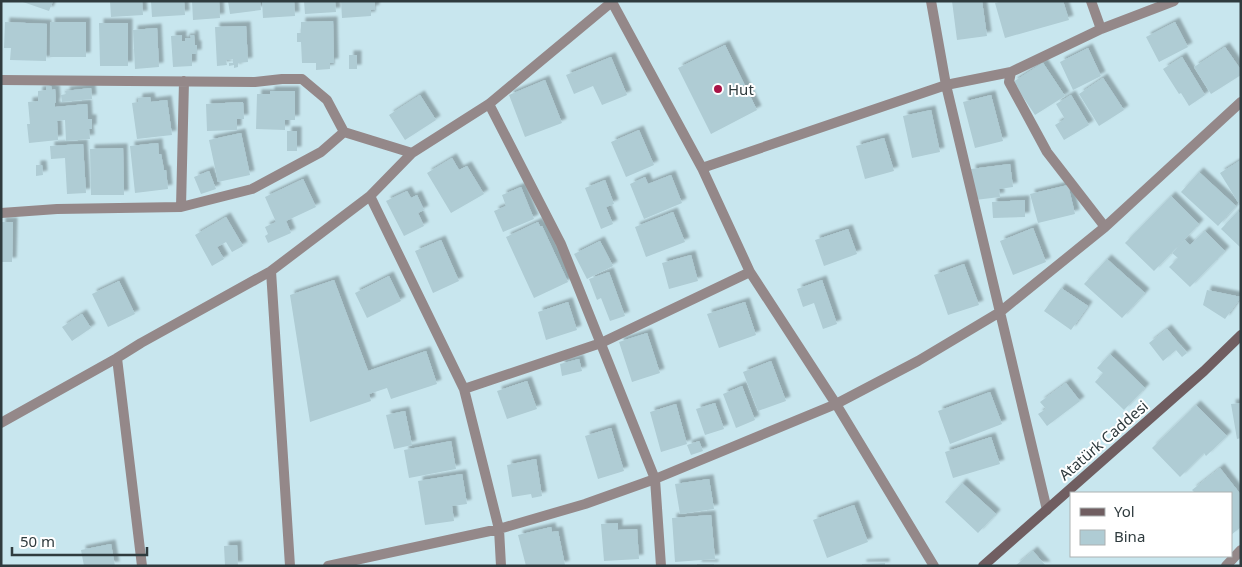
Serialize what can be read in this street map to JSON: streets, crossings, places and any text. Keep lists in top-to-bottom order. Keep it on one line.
{"streets":{"street":["Atatürk Caddesi"]},"places":["Hut"],"legend":["Yol","Bina"],"scale_bar":"50 m"}
